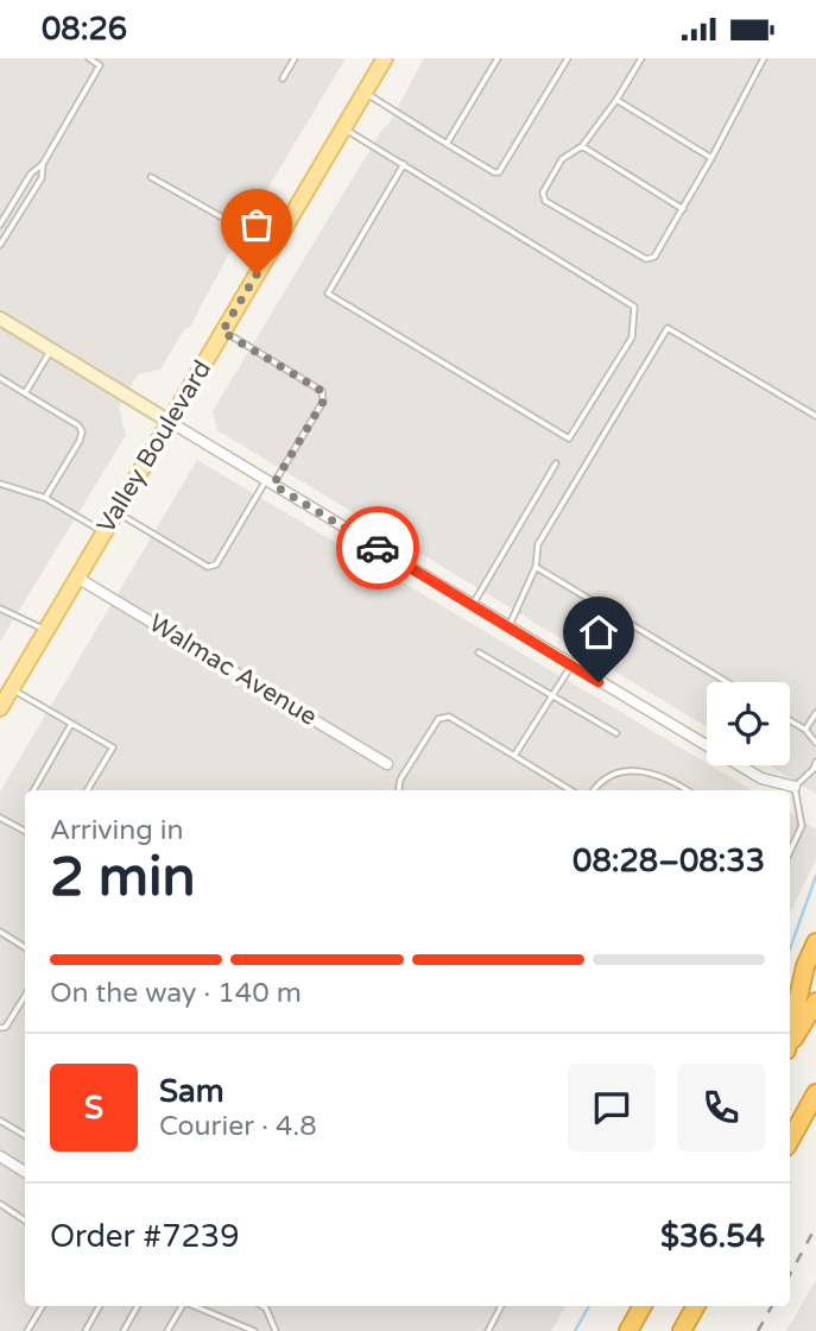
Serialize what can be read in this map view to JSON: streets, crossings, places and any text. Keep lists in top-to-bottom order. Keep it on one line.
{"streets":{"main road":["Valley Boulevard"],"street":["Walmac Avenue"]},"crossings":[["Valley Boulevard","Walmac Avenue"]],"page":{"status":"08:26","heading":["2 min","Arriving in","08:28–08:33"],"panel":["Sam","Courier · 4.8","Order #7239","$36.54"],"bar":"On the way · 140 m","round":"S"}}
